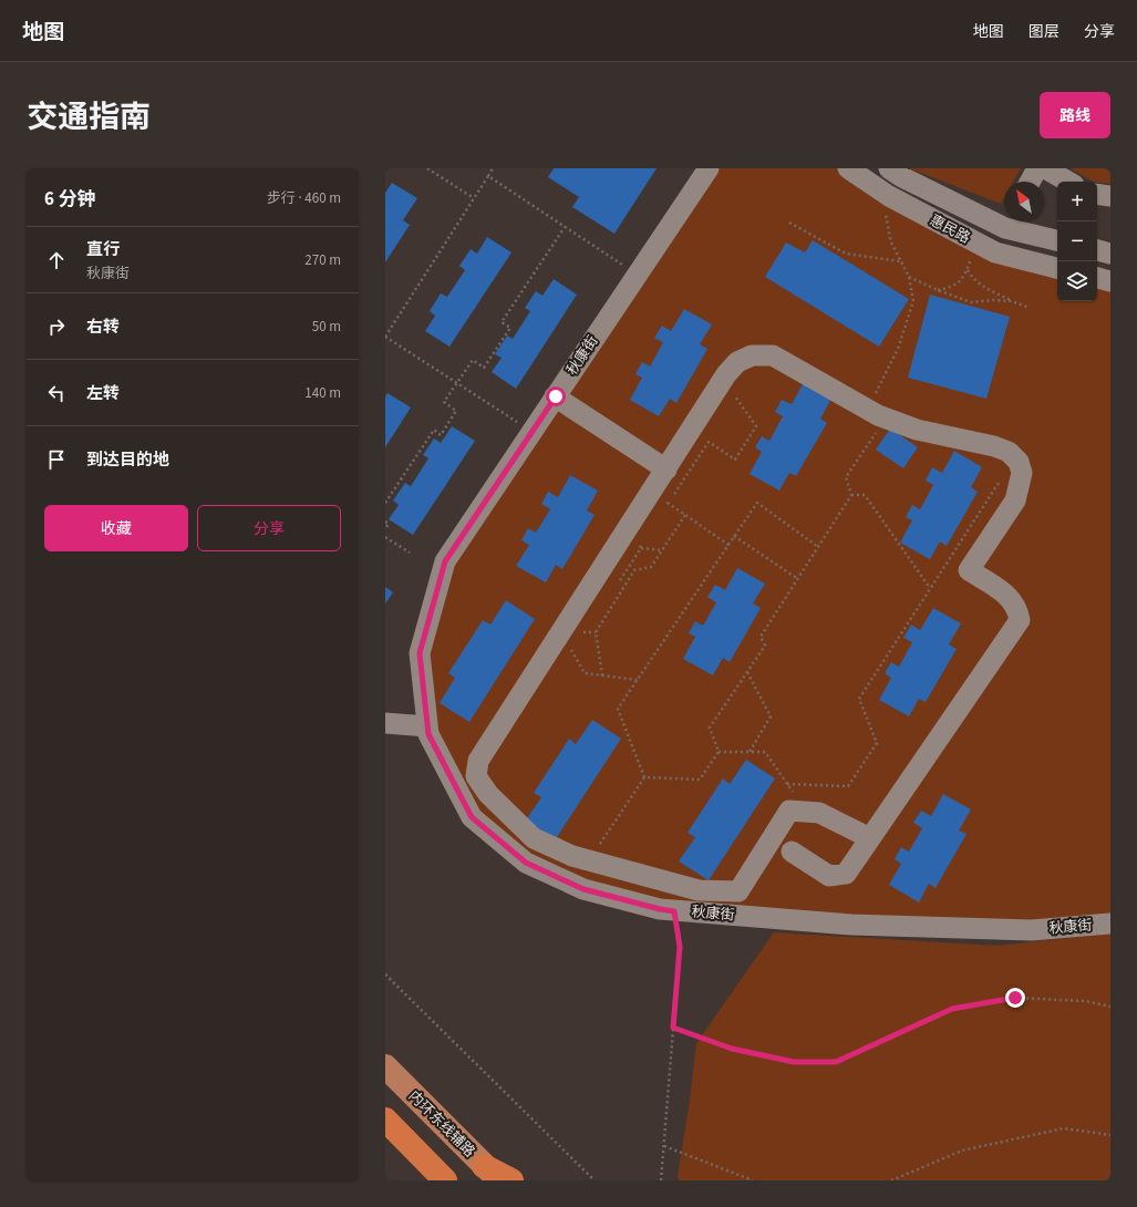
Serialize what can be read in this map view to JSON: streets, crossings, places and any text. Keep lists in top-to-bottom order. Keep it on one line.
{"streets":{"main road":["内环东线辅路"],"street":["惠民路","秋康街"]},"north":"top left","page":{"header":"地图","nav":["地图","图层","分享"],"title":"交通指南","buttons":["路线",["收藏","分享"]],"heading":["6 分钟","步行 · 460 m"],"map_buttons":["+","−"],"list":[["直行","秋康街","270 m"],["右转","50 m"],["左转","140 m"],"到达目的地"]}}
